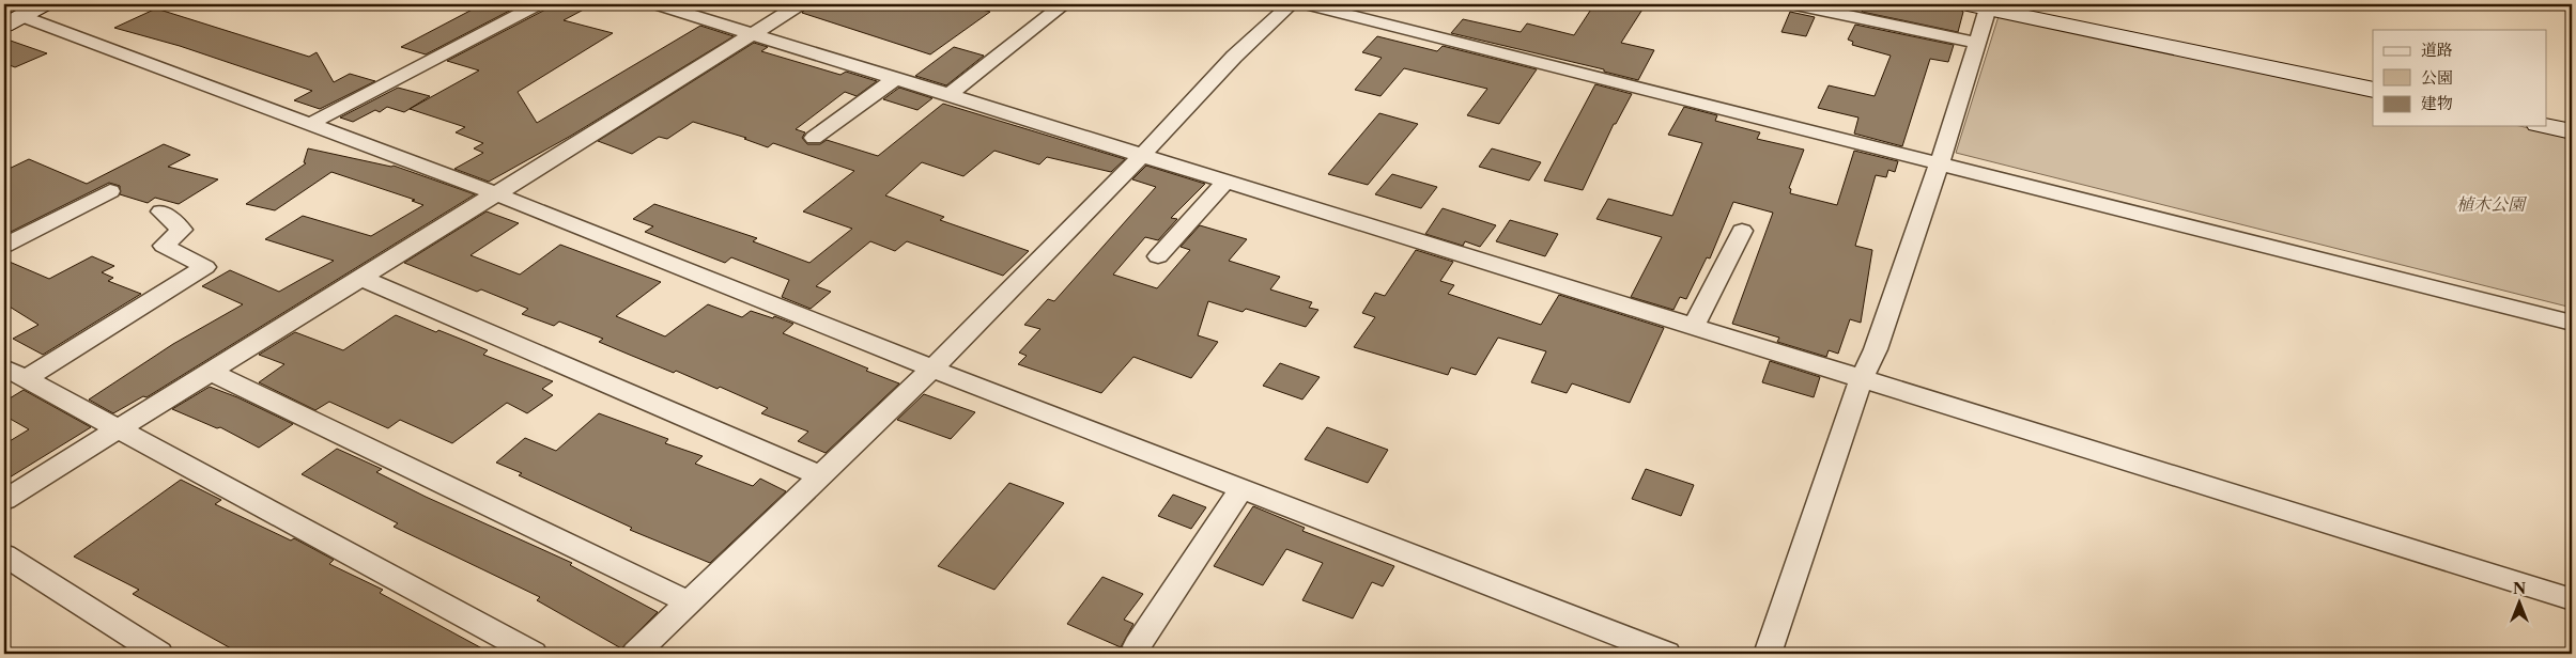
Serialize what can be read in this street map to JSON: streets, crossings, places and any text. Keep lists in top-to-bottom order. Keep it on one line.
{"parks":["植木公園"],"legend":["道路","公園","建物"],"north":"top"}
